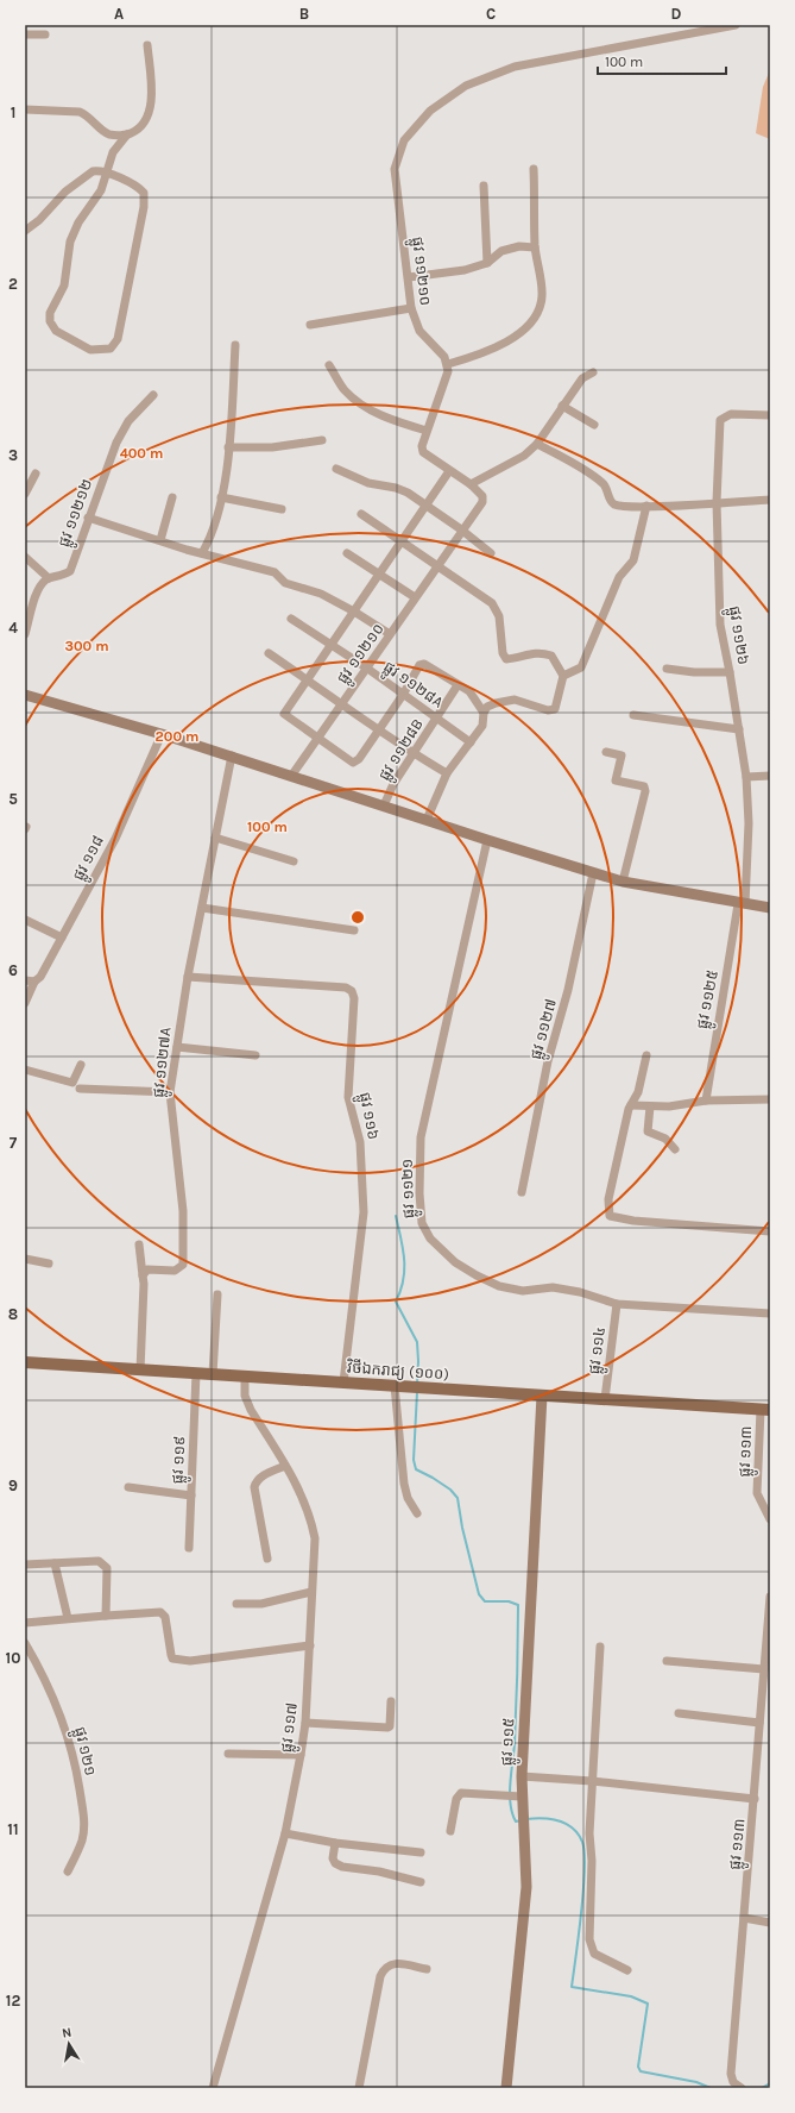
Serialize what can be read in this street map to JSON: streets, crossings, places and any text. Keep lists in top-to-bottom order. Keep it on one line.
{"streets":{"main road":["វិថីឯករាជ្យ (១០០)","ផ្លូវ ១១៥"],"street":["ផ្លូវ ១១២១០","ផ្លូវ ១១២១២","ផ្លូវ ១១២៦","ផ្លូវ ១១២៨A","ផ្លូវ ១១២៨B","ផ្លូវ ១១៨","ផ្លូវ ១១២៥","ផ្លូវ ១១២៧","ផ្លូវ ១១២៧A","ផ្លូវ ១១៦","ផ្លូវ ១១២១","ផ្លូវ ១១៤","ផ្លូវ ១១៣","ផ្លូវ ១១៩","ផ្លូវ ១១៧","ផ្លូវ ១២១"]},"crossings":[["ផ្លូវ ១១២១០","ផ្លូវ ១១២៨A"],["ផ្លូវ ១១២៦","ផ្លូវ ១១២៥"],["ផ្លូវ ១១២៨A","ផ្លូវ ១១២៨B"],["ផ្លូវ ១១២៧A","ផ្លូវ ១១៦"],["ផ្លូវ ១១៦","វិថីឯករាជ្យ (១០០)"],["ផ្លូវ ១១២១","ផ្លូវ ១១៤"],["ផ្លូវ ១១៤","វិថីឯករាជ្យ (១០០)"],["វិថីឯករាជ្យ (១០០)","ផ្លូវ ១១៣"],["វិថីឯករាជ្យ (១០០)","ផ្លូវ ១១៩"],["វិថីឯករាជ្យ (១០០)","ផ្លូវ ១១៧"],["វិថីឯករាជ្យ (១០០)","ផ្លូវ ១១៥"]],"scale_bar":"100 m","north":"top","grid":{"columns":["A","B","C","D"],"rows":["1","2","3","4","5","6","7","8","9","10","11","12"]},"rings":["400 m","300 m","200 m","100 m"]}
